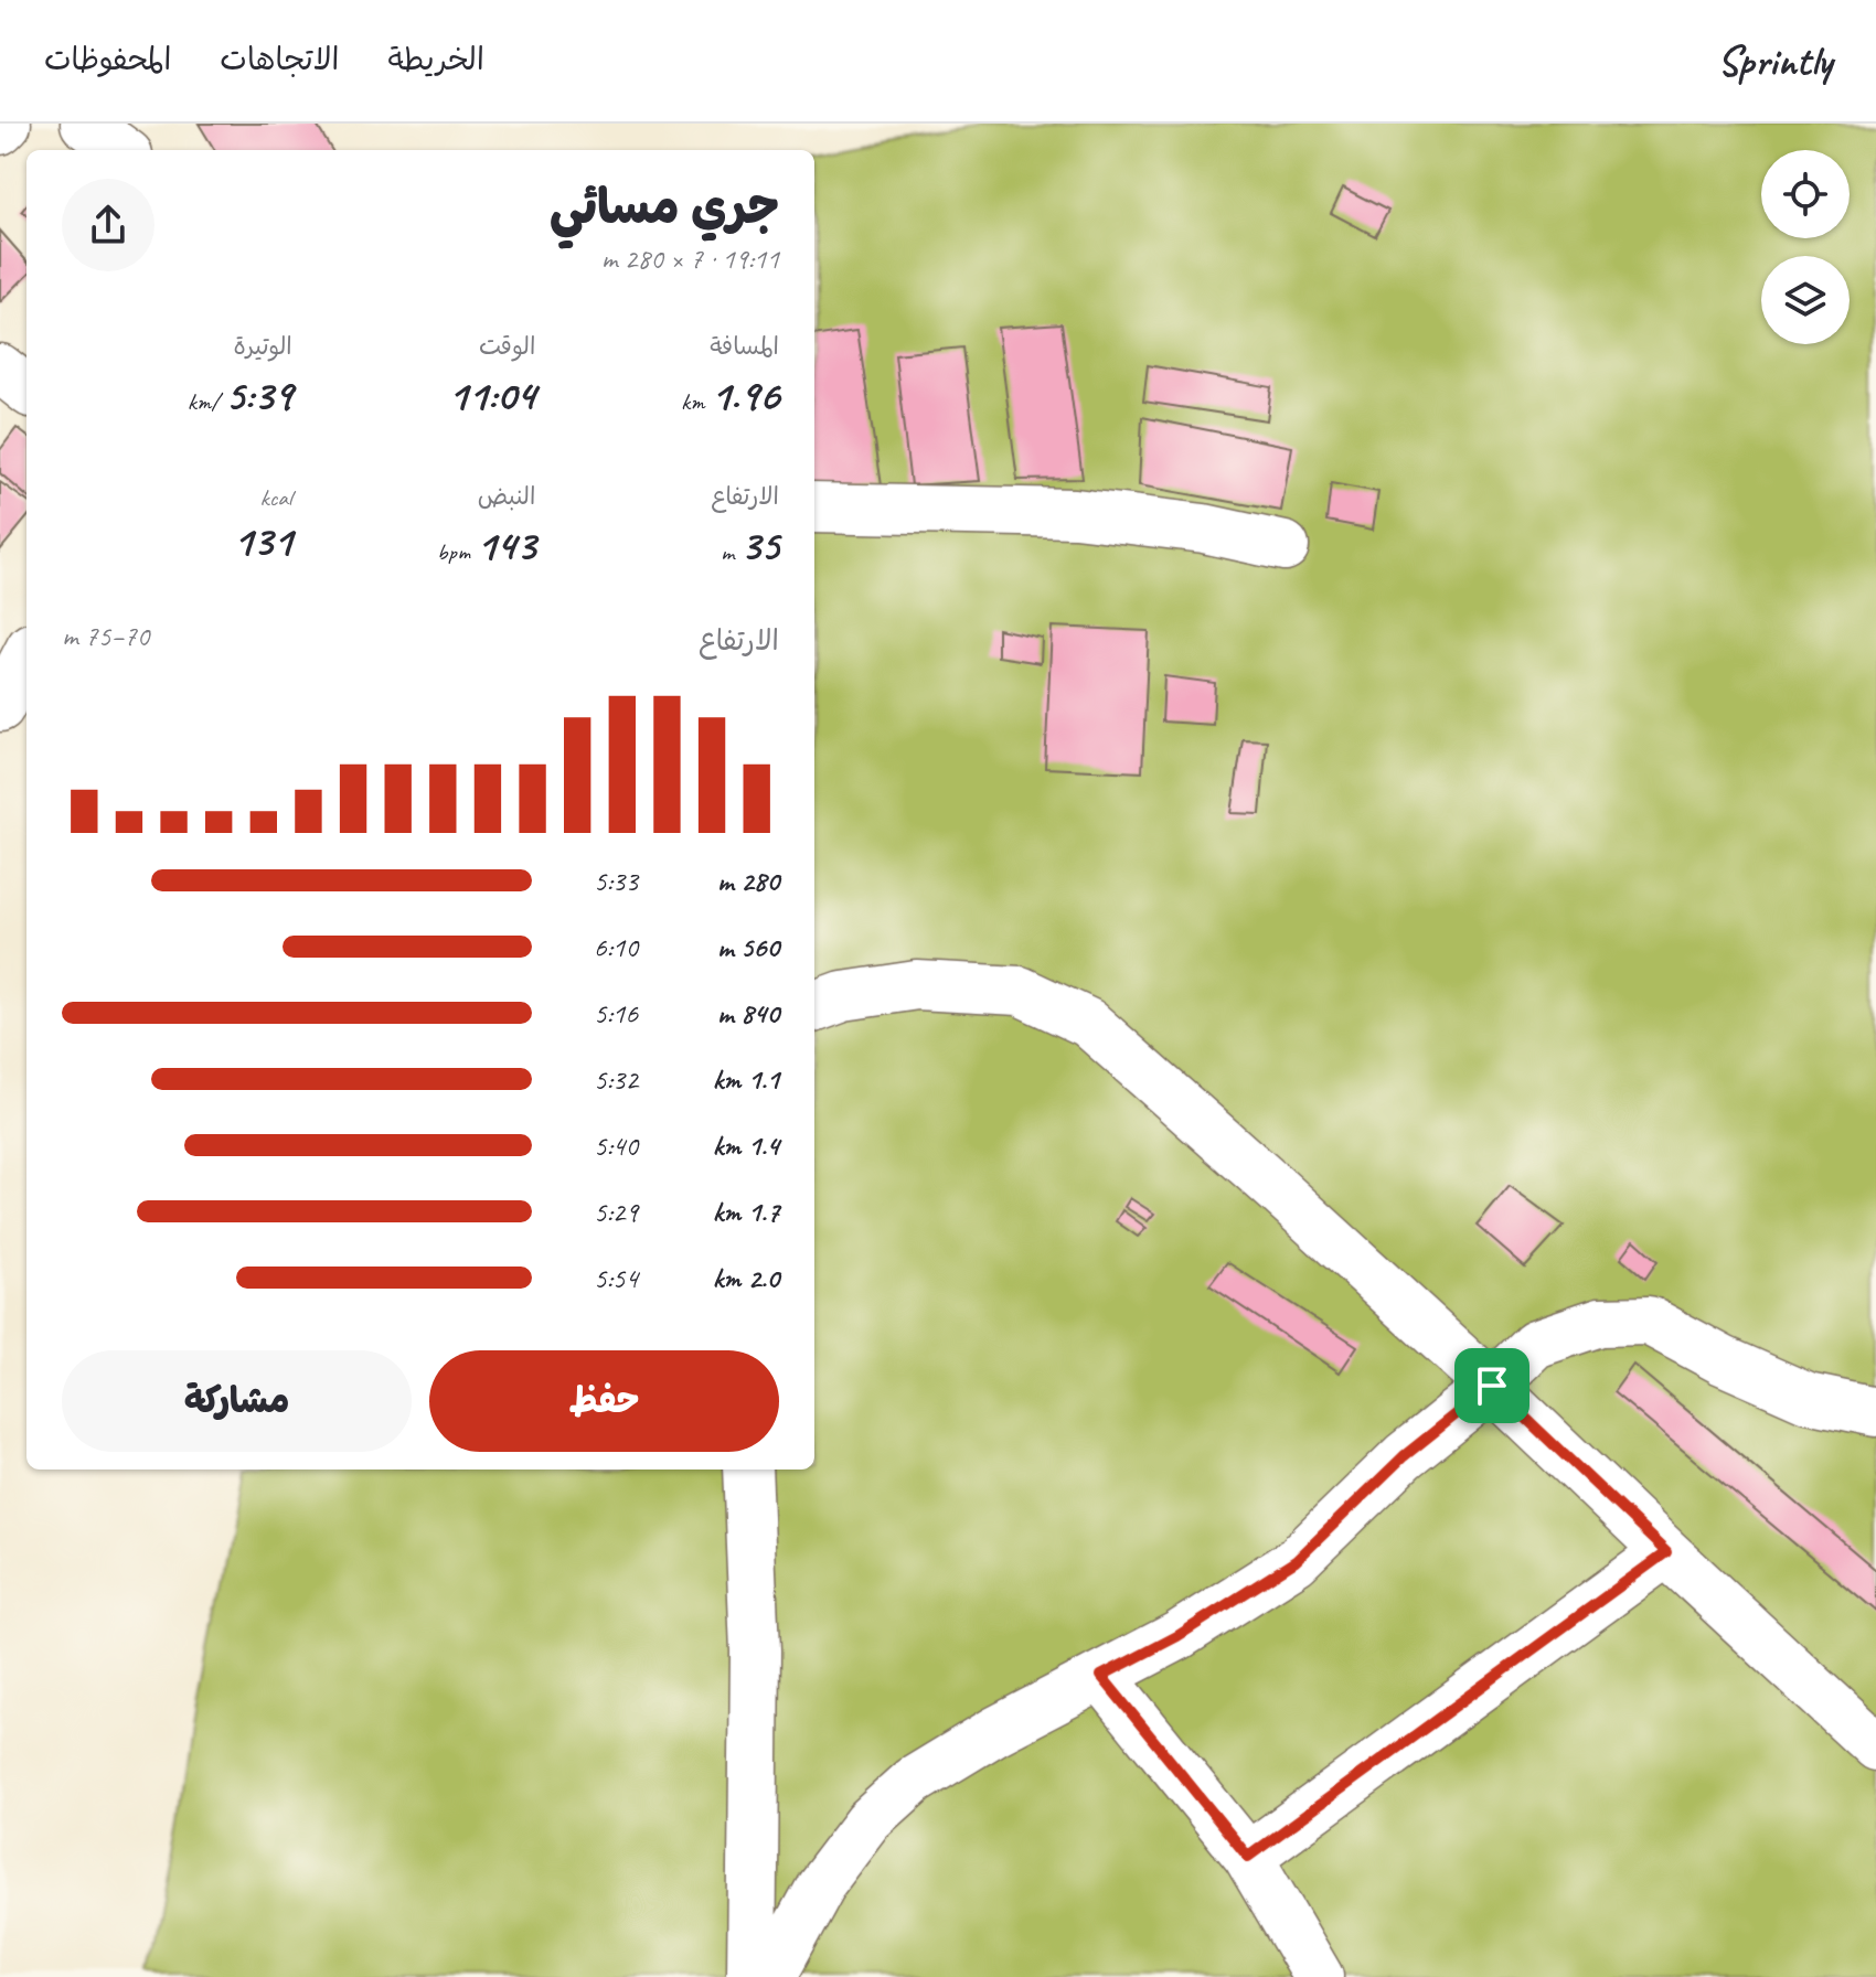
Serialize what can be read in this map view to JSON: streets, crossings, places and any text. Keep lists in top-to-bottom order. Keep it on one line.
{"page":{"header":"Sprintly","nav":["الخريطة","الاتجاهات","المحفوظات"],"heading":["جري مسائي","19:11 · 7 × 280 m"],"stats":[["المسافة","1.96 km"],["الوقت","11:04"],["الوتيرة","5:39 /km"],["الارتفاع","35 m"],["النبض","143 bpm"],["kcal","131"]],"chart":["الارتفاع","70–75 m"],"list":[{"name":"280 m","note":"5:33"},{"name":"560 m","note":"6:10"},{"name":"840 m","note":"5:16"},{"name":"1.1 km","note":"5:32"},{"name":"1.4 km","note":"5:40"},{"name":"1.7 km","note":"5:29"},{"name":"2.0 km","note":"5:54"}],"buttons":["حفظ","مشاركة"]}}
